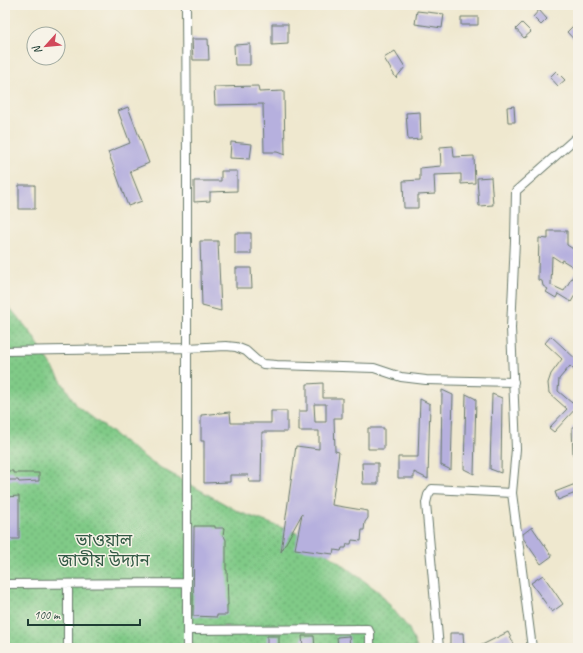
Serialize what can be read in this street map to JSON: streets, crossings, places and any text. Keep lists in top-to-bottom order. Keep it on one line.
{"parks":["ভাওয়াল জাতীয় উদ্যান"],"scale_bar":"100 m","north":"bottom left"}
